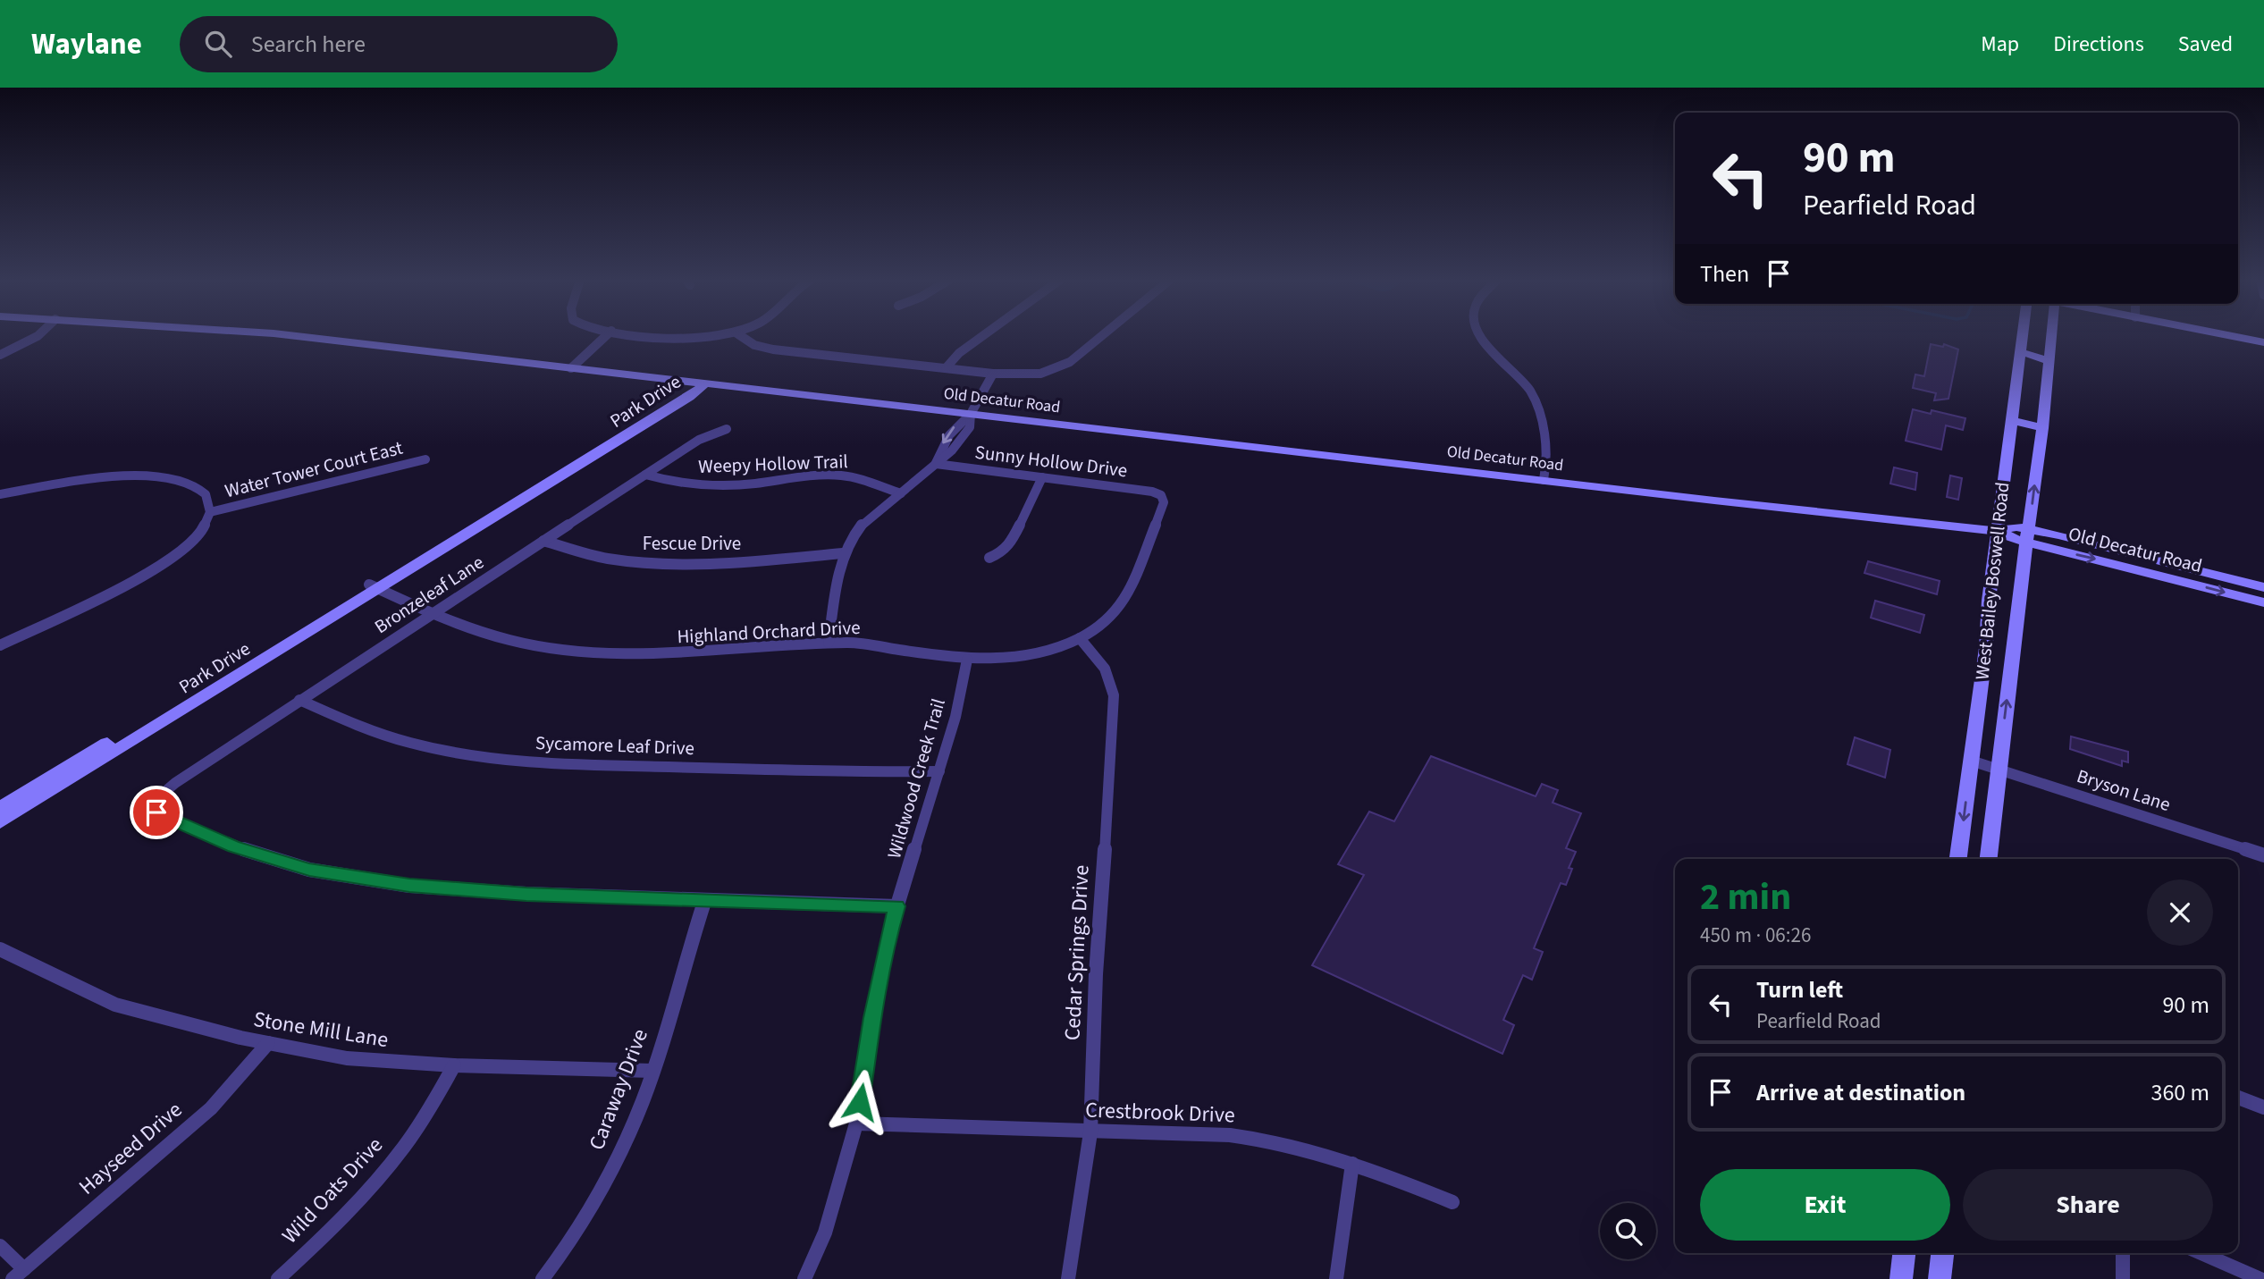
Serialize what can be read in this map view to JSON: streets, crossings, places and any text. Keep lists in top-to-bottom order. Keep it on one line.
{"streets":{"street":["Old Decatur Road","Park Drive","Sunny Hollow Drive","Weepy Hollow Trail","Water Tower Court East","Fescue Drive","West Bailey Boswell Road","Bronzeleaf Lane","Highland Orchard Drive","Sycamore Leaf Drive","Wildwood Creek Trail","Bryson Lane","Cedar Springs Drive","Stone Mill Lane","Caraway Drive","Crestbrook Drive","Hayseed Drive","Wild Oats Drive"]},"crossings":[["Old Decatur Road","Park Drive"],["Old Decatur Road","West Bailey Boswell Road"],["Park Drive","Highland Orchard Drive"],["Sunny Hollow Drive","Highland Orchard Drive"],["Weepy Hollow Trail","Bronzeleaf Lane"],["Fescue Drive","Bronzeleaf Lane"],["West Bailey Boswell Road","Bryson Lane"],["Bronzeleaf Lane","Highland Orchard Drive"],["Bronzeleaf Lane","Sycamore Leaf Drive"],["Bronzeleaf Lane","Caraway Drive"],["Highland Orchard Drive","Wildwood Creek Trail"],["Highland Orchard Drive","Cedar Springs Drive"],["Sycamore Leaf Drive","Wildwood Creek Trail"],["Wildwood Creek Trail","Crestbrook Drive"],["Cedar Springs Drive","Crestbrook Drive"],["Stone Mill Lane","Caraway Drive"],["Stone Mill Lane","Hayseed Drive"],["Stone Mill Lane","Wild Oats Drive"]],"page":{"header":"Waylane","search":"Search here","nav":["Map","Directions","Saved"],"turn":["90 m","Pearfield Road"],"then":"Then","heading":["2 min","450 m · 06:26"],"list":[{"name":"Turn left","note":"Pearfield Road","value":"90 m"},{"name":"Arrive at destination","value":"360 m"}],"buttons":["Exit","Share"]}}
